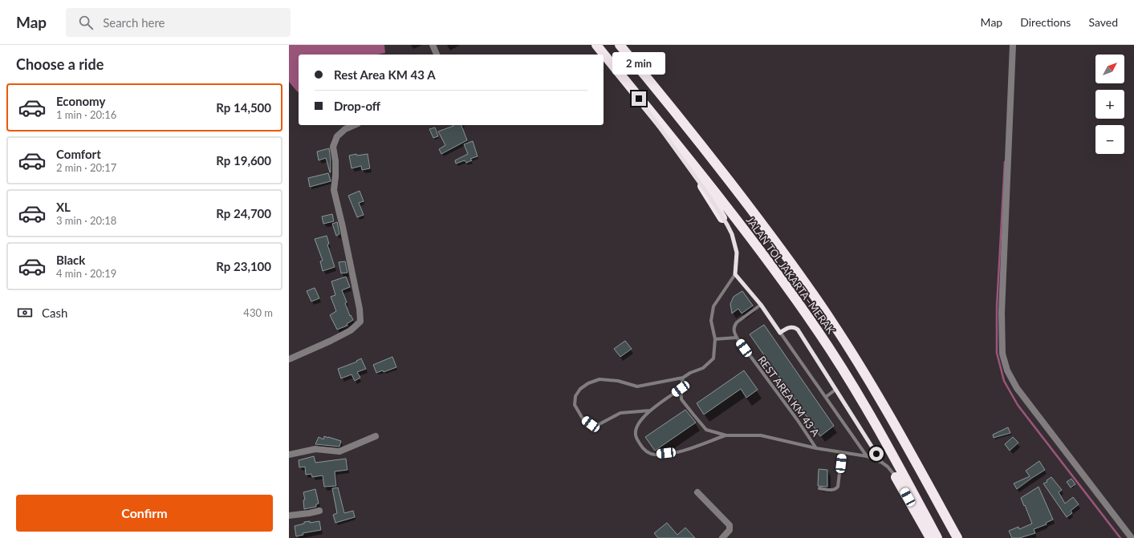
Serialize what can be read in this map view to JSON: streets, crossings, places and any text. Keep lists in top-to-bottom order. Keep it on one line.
{"streets":{"highway":["JALAN TOL JAKARTA–MERAK"],"lane":["REST AREA KM 43 A"]},"north":"top right","page":{"header":"Map","search":"Search here","nav":["Map","Directions","Saved"],"heading":"Choose a ride","bubble":"2 min","map_buttons":["+","−"],"banner":["Rest Area KM 43 A","Drop-off"],"list":[{"name":"Economy","note":"1 min · 20:16","value":"Rp 14,500"},{"name":"Comfort","note":"2 min · 20:17","value":"Rp 19,600"},{"name":"XL","note":"3 min · 20:18","value":"Rp 24,700"},{"name":"Black","note":"4 min · 20:19","value":"Rp 23,100"}],"pay":["Cash","430 m"],"buttons":"Confirm"}}
